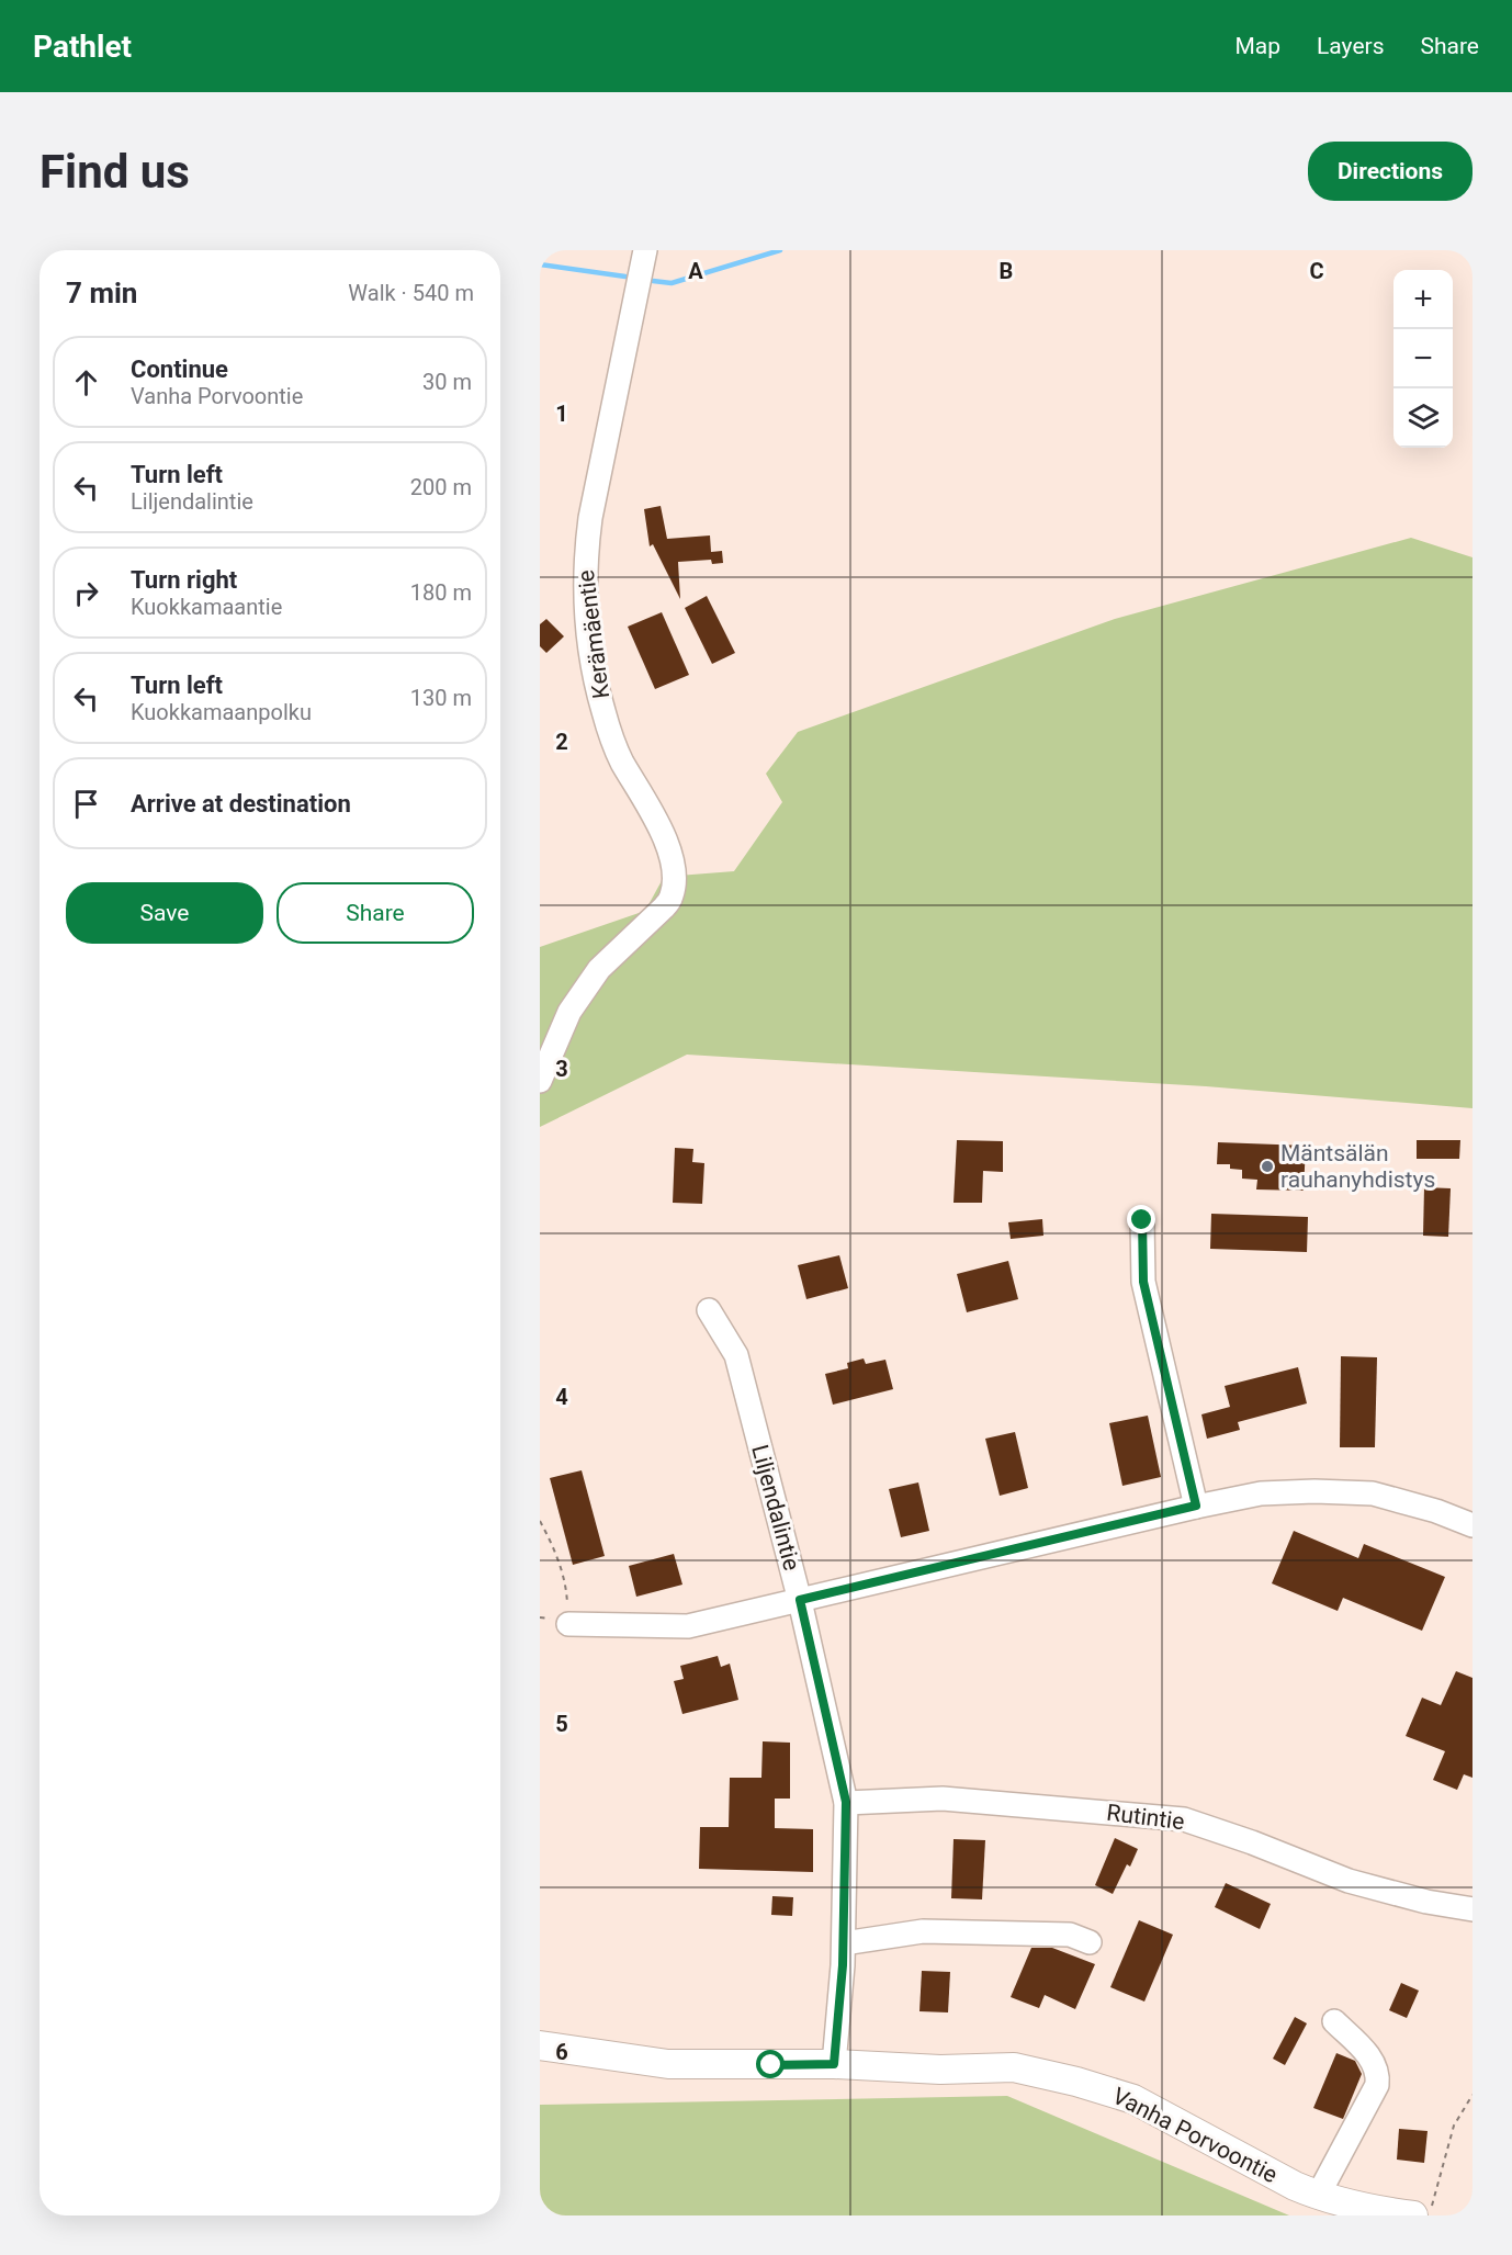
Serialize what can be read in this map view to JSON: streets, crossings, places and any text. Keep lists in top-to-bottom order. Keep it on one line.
{"streets":{"main road":["Vanha Porvoontie"],"street":["Kerämäentie","Liljendalintie","Rutintie"]},"crossings":[["Liljendalintie","Rutintie"],["Liljendalintie","Vanha Porvoontie"]],"places":["Mäntsälän rauhanyhdistys"],"page":{"header":"Pathlet","nav":["Map","Layers","Share"],"buttons":["Directions",["Save","Share"]],"title":"Find us","heading":["7 min","Walk · 540 m"],"map_buttons":["+","−"],"list":[["Continue","Vanha Porvoontie","30 m"],["Turn left","Liljendalintie","200 m"],["Turn right","Kuokkamaantie","180 m"],["Turn left","Kuokkamaanpolku","130 m"],"Arrive at destination"]},"grid":{"columns":["A","B","C"],"rows":["1","2","3","4","5","6"]}}
